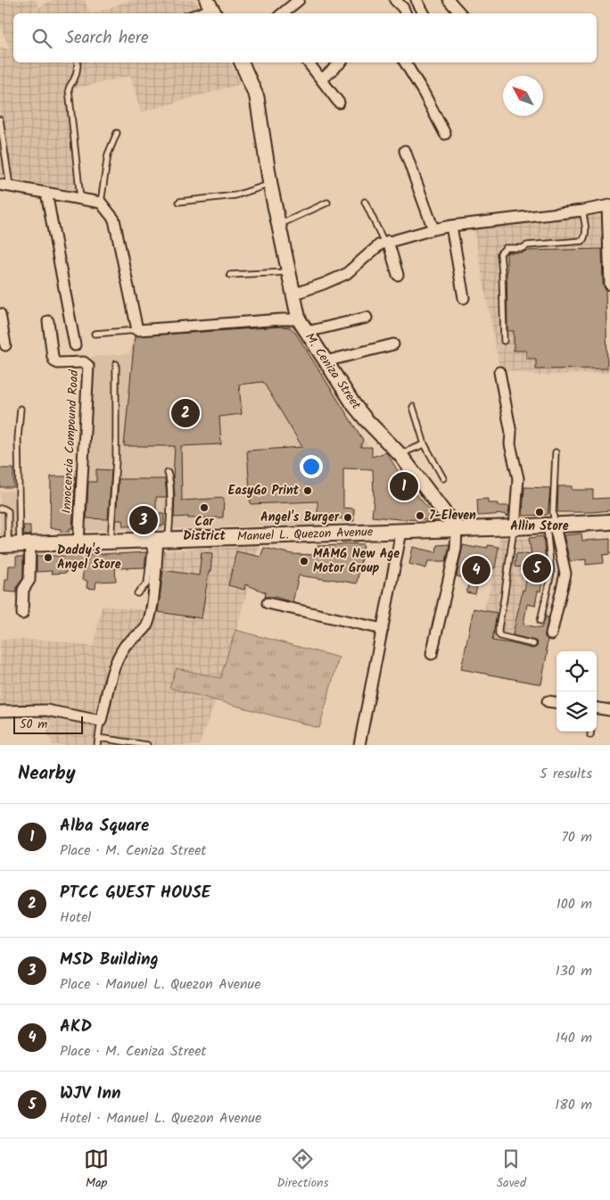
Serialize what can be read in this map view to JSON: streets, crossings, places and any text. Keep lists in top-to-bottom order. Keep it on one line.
{"streets":{"main road":["Manuel L. Quezon Avenue"],"street":["M. Ceniza Street","Innocencia Compound Road"]},"crossings":[["M. Ceniza Street","Manuel L. Quezon Avenue"],["Innocencia Compound Road","Manuel L. Quezon Avenue"]],"places":["EasyGo Print","Car District","Allin Store","7-Eleven","Angel's Burger","Daddy's Angel Store","MAMG New Age Motor Group"],"scale_bar":"50 m","north":"top left","page":{"search":"Search here","pins":["2","1","3","5","4"],"scale":"50 m","heading":["Nearby","5 results"],"list":[{"mark":"1","name":"Alba Square","note":"Place · M. Ceniza Street","value":"70 m"},{"mark":"2","name":"PTCC GUEST HOUSE","note":"Hotel","value":"100 m"},{"mark":"3","name":"MSD Building","note":"Place · Manuel L. Quezon Avenue","value":"130 m"},{"mark":"4","name":"AKD","note":"Place · M. Ceniza Street","value":"140 m"},{"mark":"5","name":"WJV Inn","note":"Hotel · Manuel L. Quezon Avenue","value":"180 m"}],"nav":["Map","Directions","Saved"]}}
